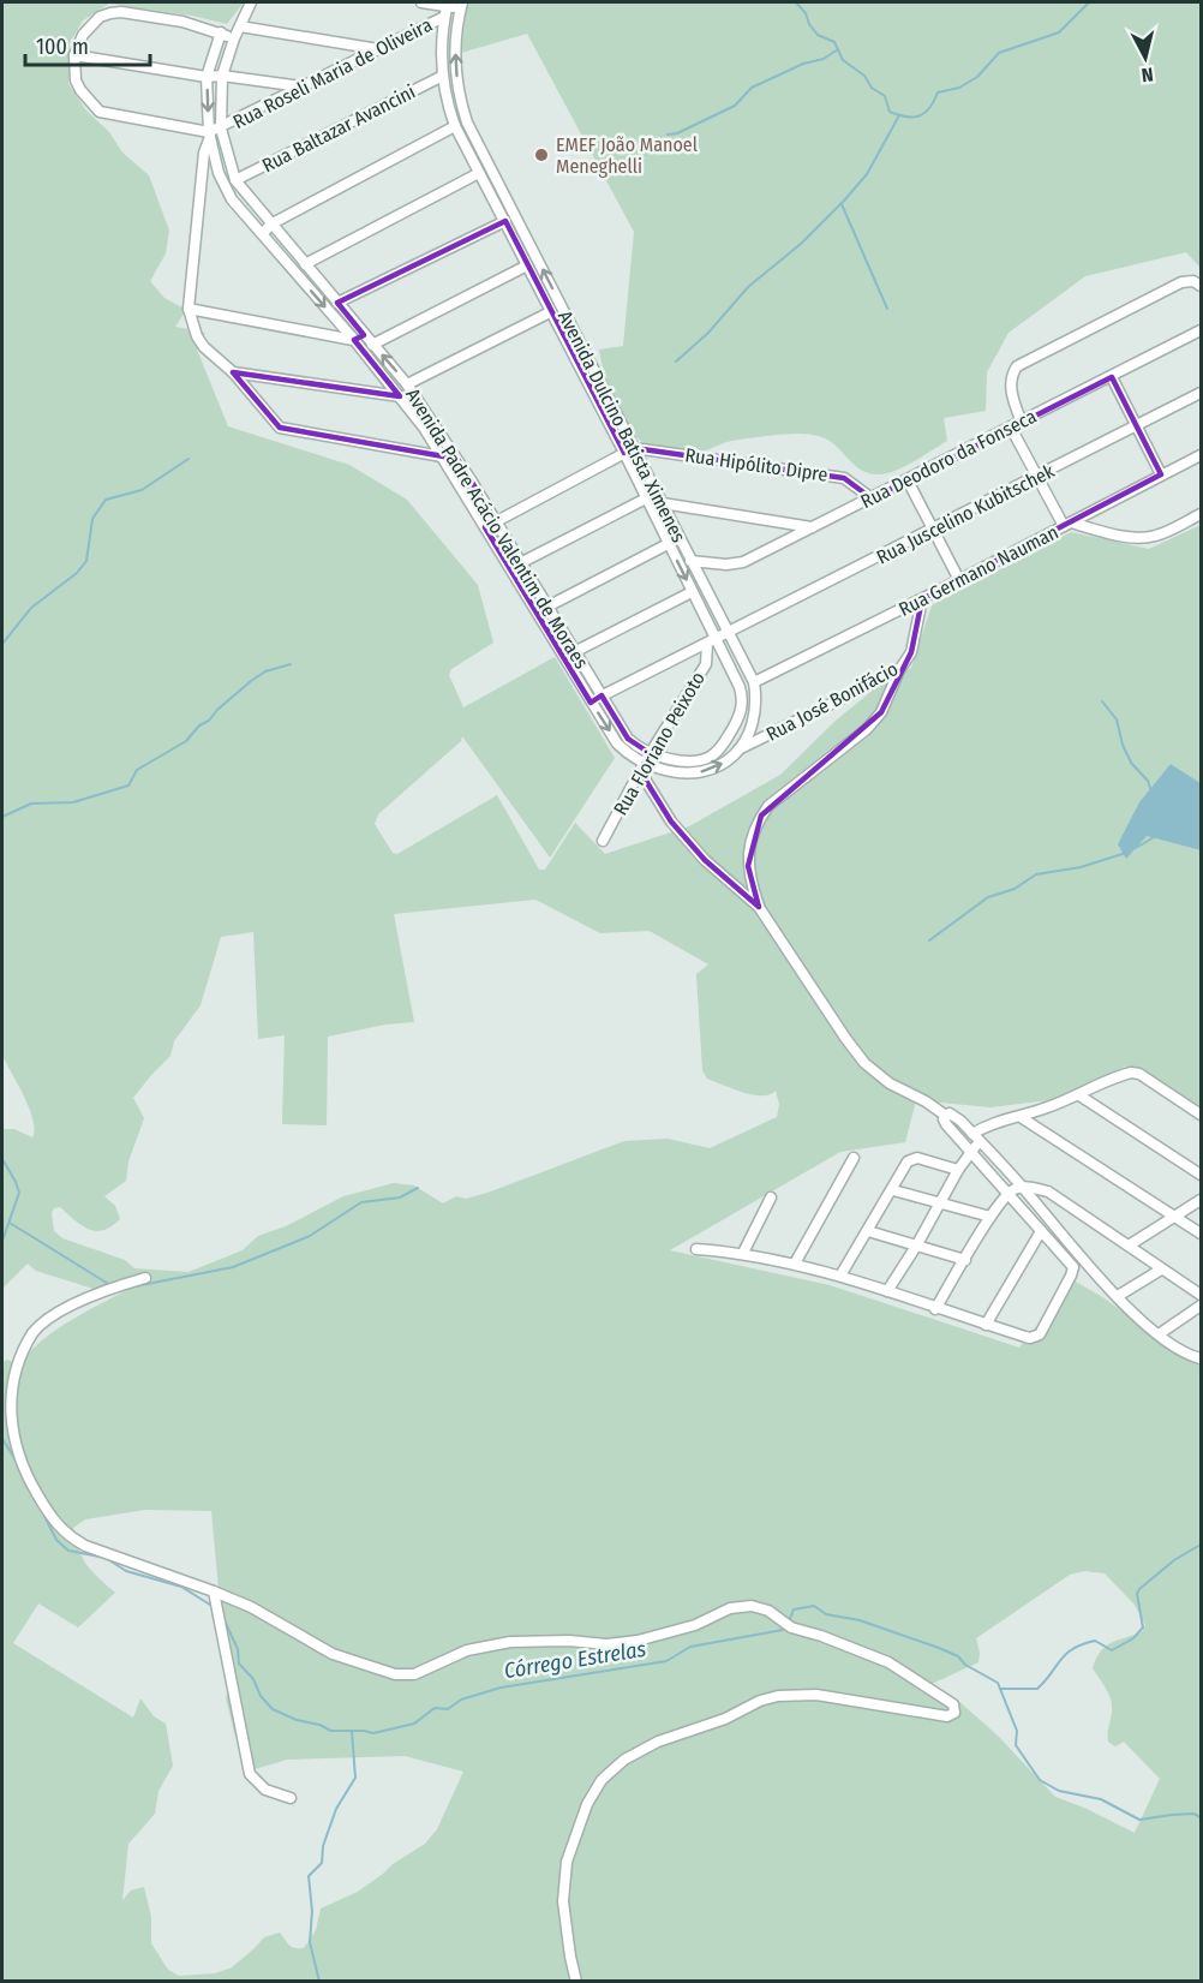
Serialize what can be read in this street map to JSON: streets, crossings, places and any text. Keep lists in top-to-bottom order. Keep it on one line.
{"streets":{"street":["Rua Roseli Maria de Oliveira","Rua Baltazar Avancini","Avenida Dulcino Batista Ximenes","Rua Deodoro da Fonseca","Rua Hipólito Dipre","Rua Juscelino Kubitschek","Avenida Padre Acácio Valentim de Moraes","Rua Germano Nauman","Rua José Bonifácio","Rua Floriano Peixoto"]},"crossings":[["Rua Roseli Maria de Oliveira","Avenida Dulcino Batista Ximenes"],["Rua Roseli Maria de Oliveira","Avenida Padre Acácio Valentim de Moraes"],["Rua Baltazar Avancini","Avenida Dulcino Batista Ximenes"],["Rua Baltazar Avancini","Avenida Padre Acácio Valentim de Moraes"],["Avenida Dulcino Batista Ximenes","Rua Deodoro da Fonseca"],["Avenida Dulcino Batista Ximenes","Rua Hipólito Dipre"],["Avenida Dulcino Batista Ximenes","Rua Juscelino Kubitschek"],["Avenida Dulcino Batista Ximenes","Avenida Padre Acácio Valentim de Moraes"],["Avenida Dulcino Batista Ximenes","Rua Germano Nauman"],["Avenida Dulcino Batista Ximenes","Rua José Bonifácio"],["Avenida Dulcino Batista Ximenes","Rua Floriano Peixoto"],["Rua Deodoro da Fonseca","Rua Hipólito Dipre"],["Rua Juscelino Kubitschek","Avenida Padre Acácio Valentim de Moraes"],["Rua Juscelino Kubitschek","Rua Floriano Peixoto"],["Avenida Padre Acácio Valentim de Moraes","Rua Floriano Peixoto"],["Rua Germano Nauman","Rua José Bonifácio"]],"water":["Córrego Estrelas"],"places":["EMEF João Manoel Meneghelli"],"scale_bar":"100 m","north":"bottom"}
